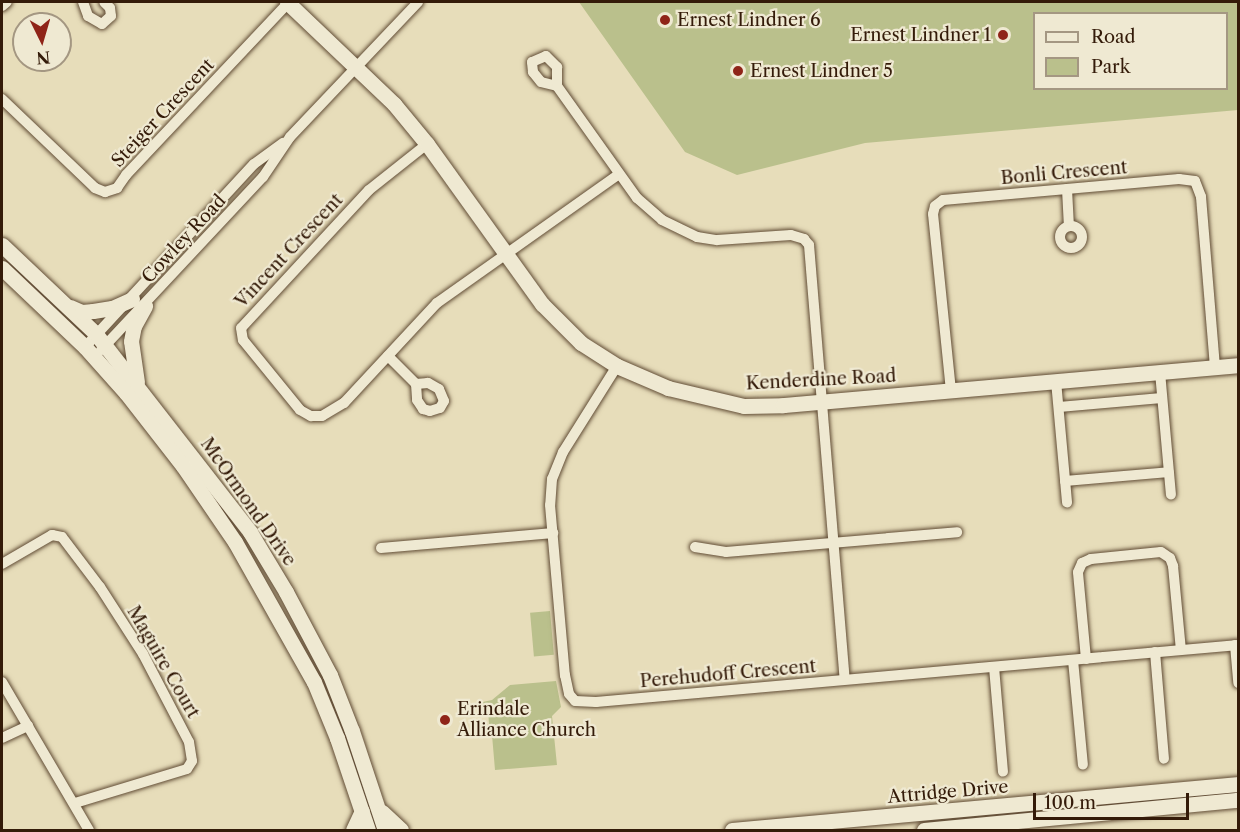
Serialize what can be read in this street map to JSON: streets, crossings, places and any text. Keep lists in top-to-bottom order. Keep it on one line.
{"streets":{"main road":["Kenderdine Road","McOrmond Drive","Attridge Drive"],"street":["Steiger Crescent","Bonli Crescent","Cowley Road","Vincent Crescent","Maguire Court","Perehudoff Crescent"]},"crossings":[["Steiger Crescent","Kenderdine Road"],["Bonli Crescent","Kenderdine Road"],["Cowley Road","Kenderdine Road"],["Cowley Road","McOrmond Drive"],["Vincent Crescent","Kenderdine Road"],["Kenderdine Road","Perehudoff Crescent"]],"places":["Ernest Lindner 6","Ernest Lindner 1","Ernest Lindner 5","Erindale Alliance Church"],"legend":["Road","Park"],"scale_bar":"100 m","north":"bottom"}
